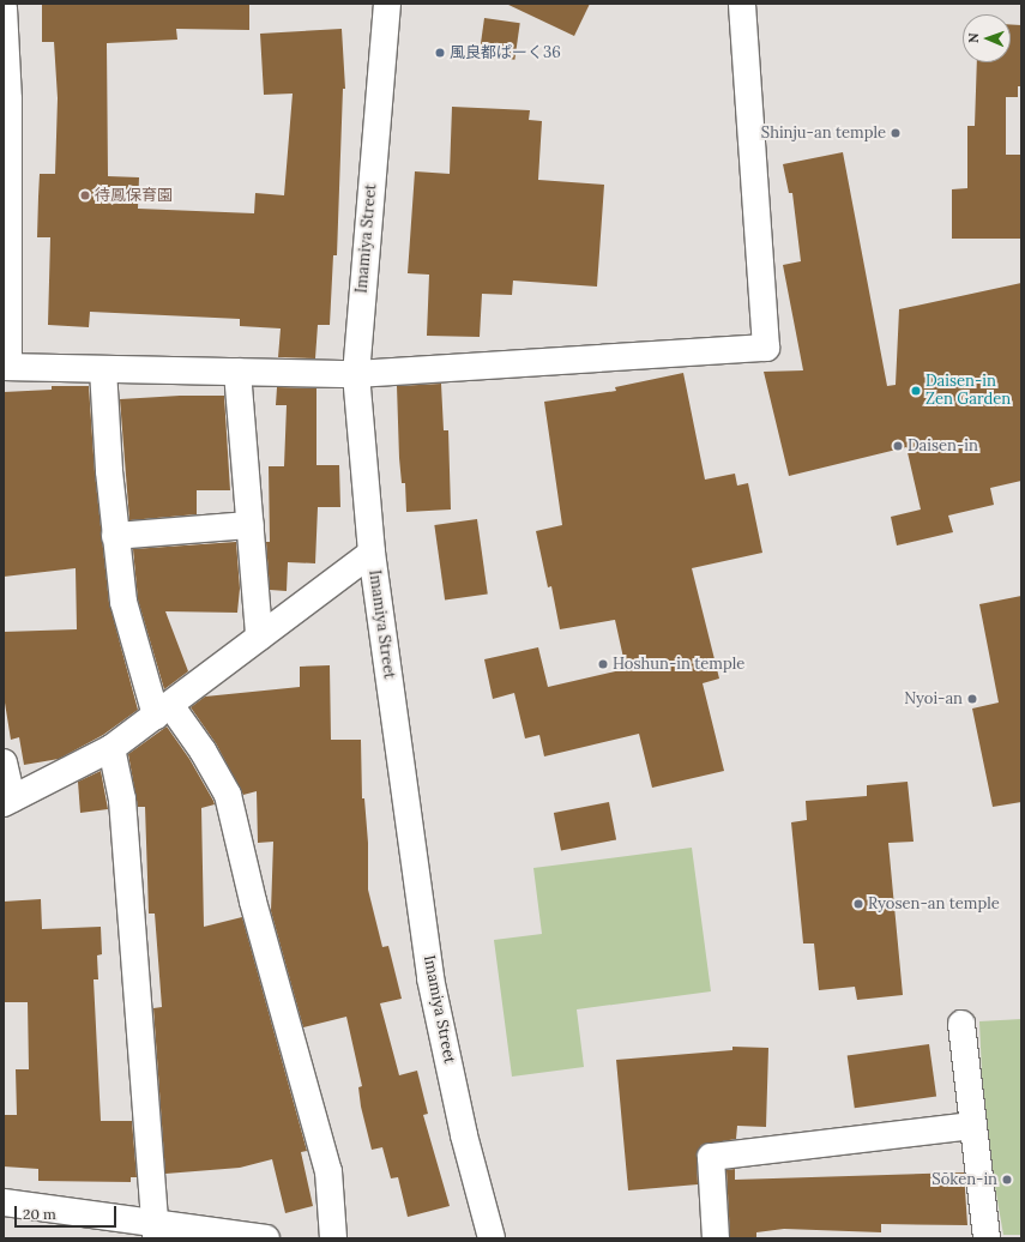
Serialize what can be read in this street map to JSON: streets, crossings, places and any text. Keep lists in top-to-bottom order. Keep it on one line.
{"streets":{"street":["Imamiya Street"]},"places":["風良都ぱーく36","Shinju-an temple","待鳳保育園","Daisen-in Zen Garden","Daisen-in","Hoshun-in temple","Nyoi-an","Ryosen-an temple","Sōken-in"],"scale_bar":"20 m","north":"left"}
